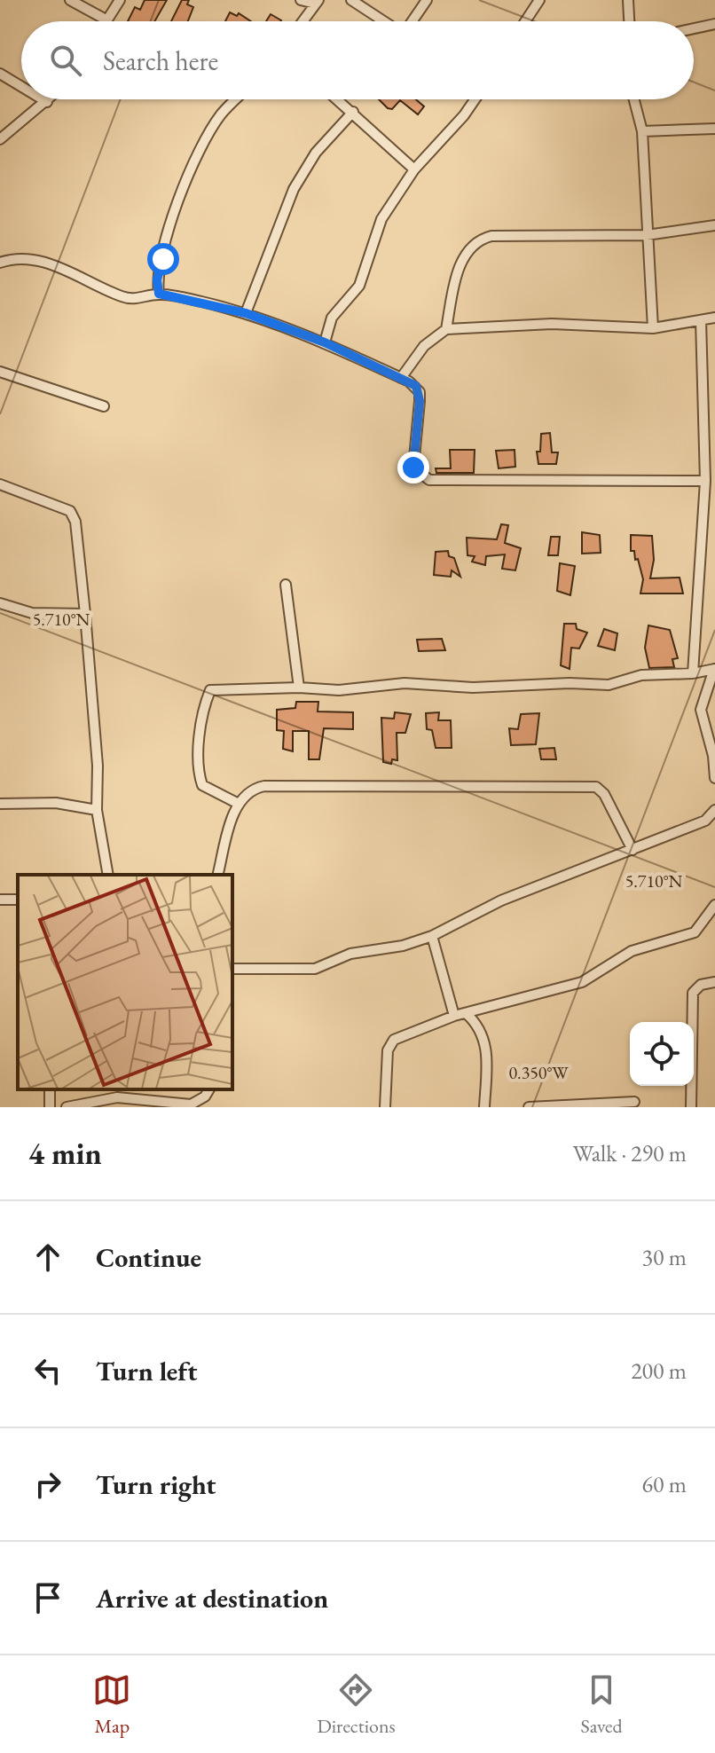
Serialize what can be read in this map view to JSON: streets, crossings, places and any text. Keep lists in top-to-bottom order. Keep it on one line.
{"page":{"search":"Search here","heading":["4 min","Walk · 290 m"],"list":[["Continue","30 m"],["Turn left","200 m"],["Turn right","60 m"],"Arrive at destination"],"nav":["Map","Directions","Saved"]},"coordinates":["5.710°N","0.350°W"]}
